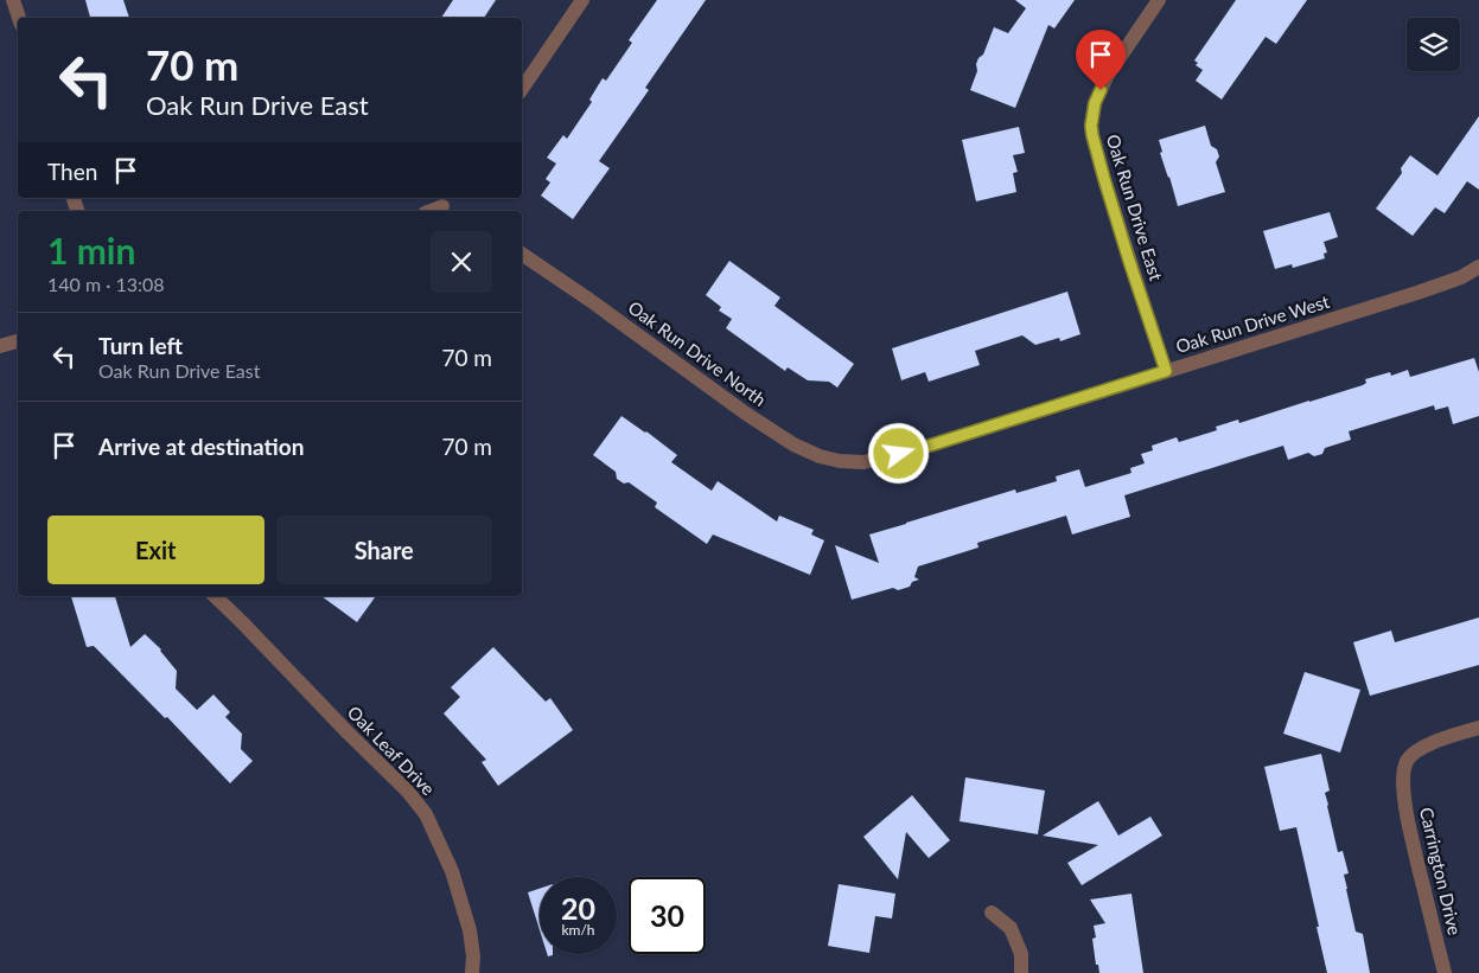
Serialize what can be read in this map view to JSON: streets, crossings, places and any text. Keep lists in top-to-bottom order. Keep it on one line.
{"streets":{"street":["Oak Run Drive East","Oak Run Drive West","Oak Run Drive North","Oak Leaf Drive","Carrington Drive"]},"crossings":[["Oak Run Drive East","Oak Run Drive West"],["Oak Run Drive West","Oak Run Drive North"]],"page":{"turn":["70 m","Oak Run Drive East"],"then":"Then","heading":["1 min","140 m · 13:08"],"list":[{"name":"Turn left","note":"Oak Run Drive East","value":"70 m"},{"name":"Arrive at destination","value":"70 m"}],"buttons":["Exit","Share"],"speed":"20 km/h","limit":"30"}}
